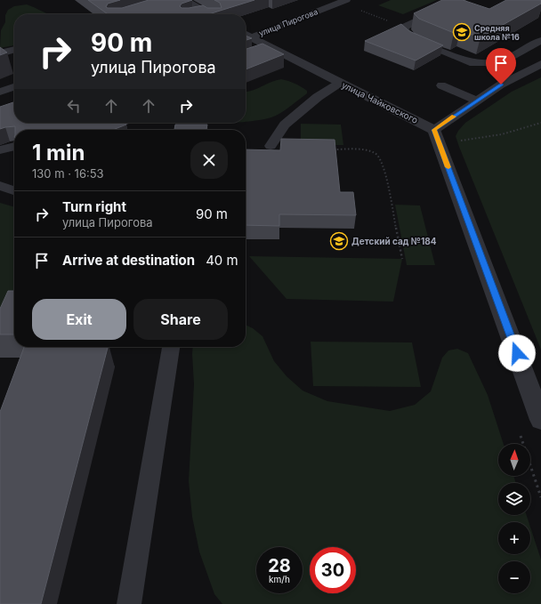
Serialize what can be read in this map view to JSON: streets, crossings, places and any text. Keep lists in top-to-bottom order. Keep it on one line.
{"streets":{"street":["улица Чайковского"],"lane":["улица Пирогова"]},"crossings":[["улица Пирогова","улица Чайковского"]],"places":{"school or university":["Средняя школа №16","Детский сад №184"]},"north":"top","page":{"turn":["90 m","улица Пирогова"],"heading":["1 min","130 m · 16:53"],"list":[{"name":"Turn right","note":"улица Пирогова","value":"90 m"},{"name":"Arrive at destination","value":"40 m"}],"buttons":["Exit","Share"],"map_buttons":["+","−"],"speed":"28 km/h","limit":"30"}}
